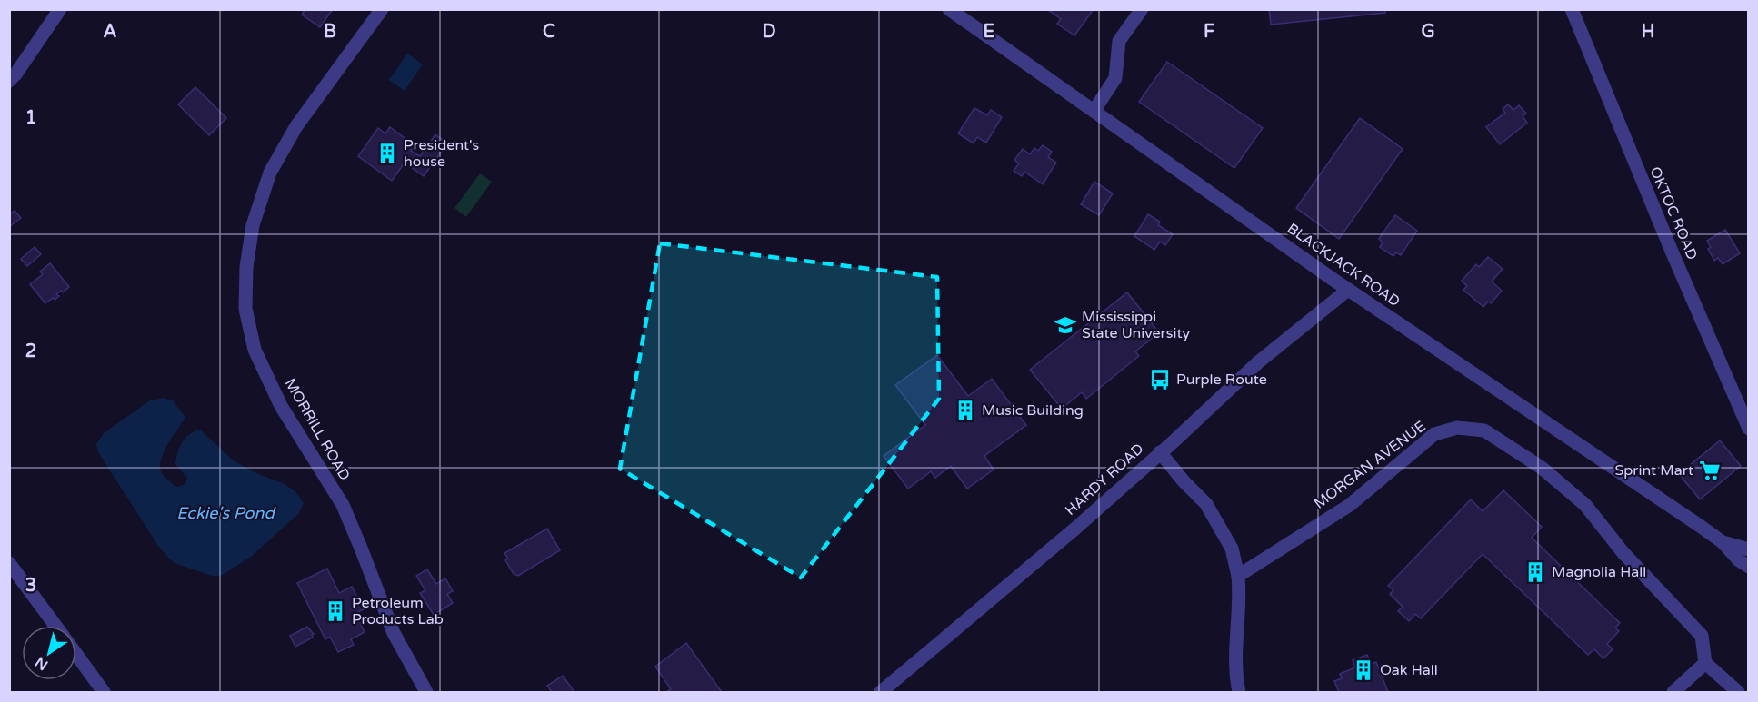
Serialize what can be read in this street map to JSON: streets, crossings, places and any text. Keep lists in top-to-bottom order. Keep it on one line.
{"streets":{"street":["OKTOC ROAD","BLACKJACK ROAD","MORRILL ROAD","MORGAN AVENUE","HARDY ROAD"]},"crossings":[["BLACKJACK ROAD","HARDY ROAD"]],"water":["Eckie's Pond"],"places":{"building":["President's house","Music Building","Magnolia Hall","Petroleum Products Lab","Oak Hall"],"school or university":["Mississippi State University"],"bus stop":["Purple Route"],"supermarket":["Sprint Mart"]},"north":"bottom left","grid":{"columns":["A","B","C","D","E","F","G","H"],"rows":["1","2","3"]}}
